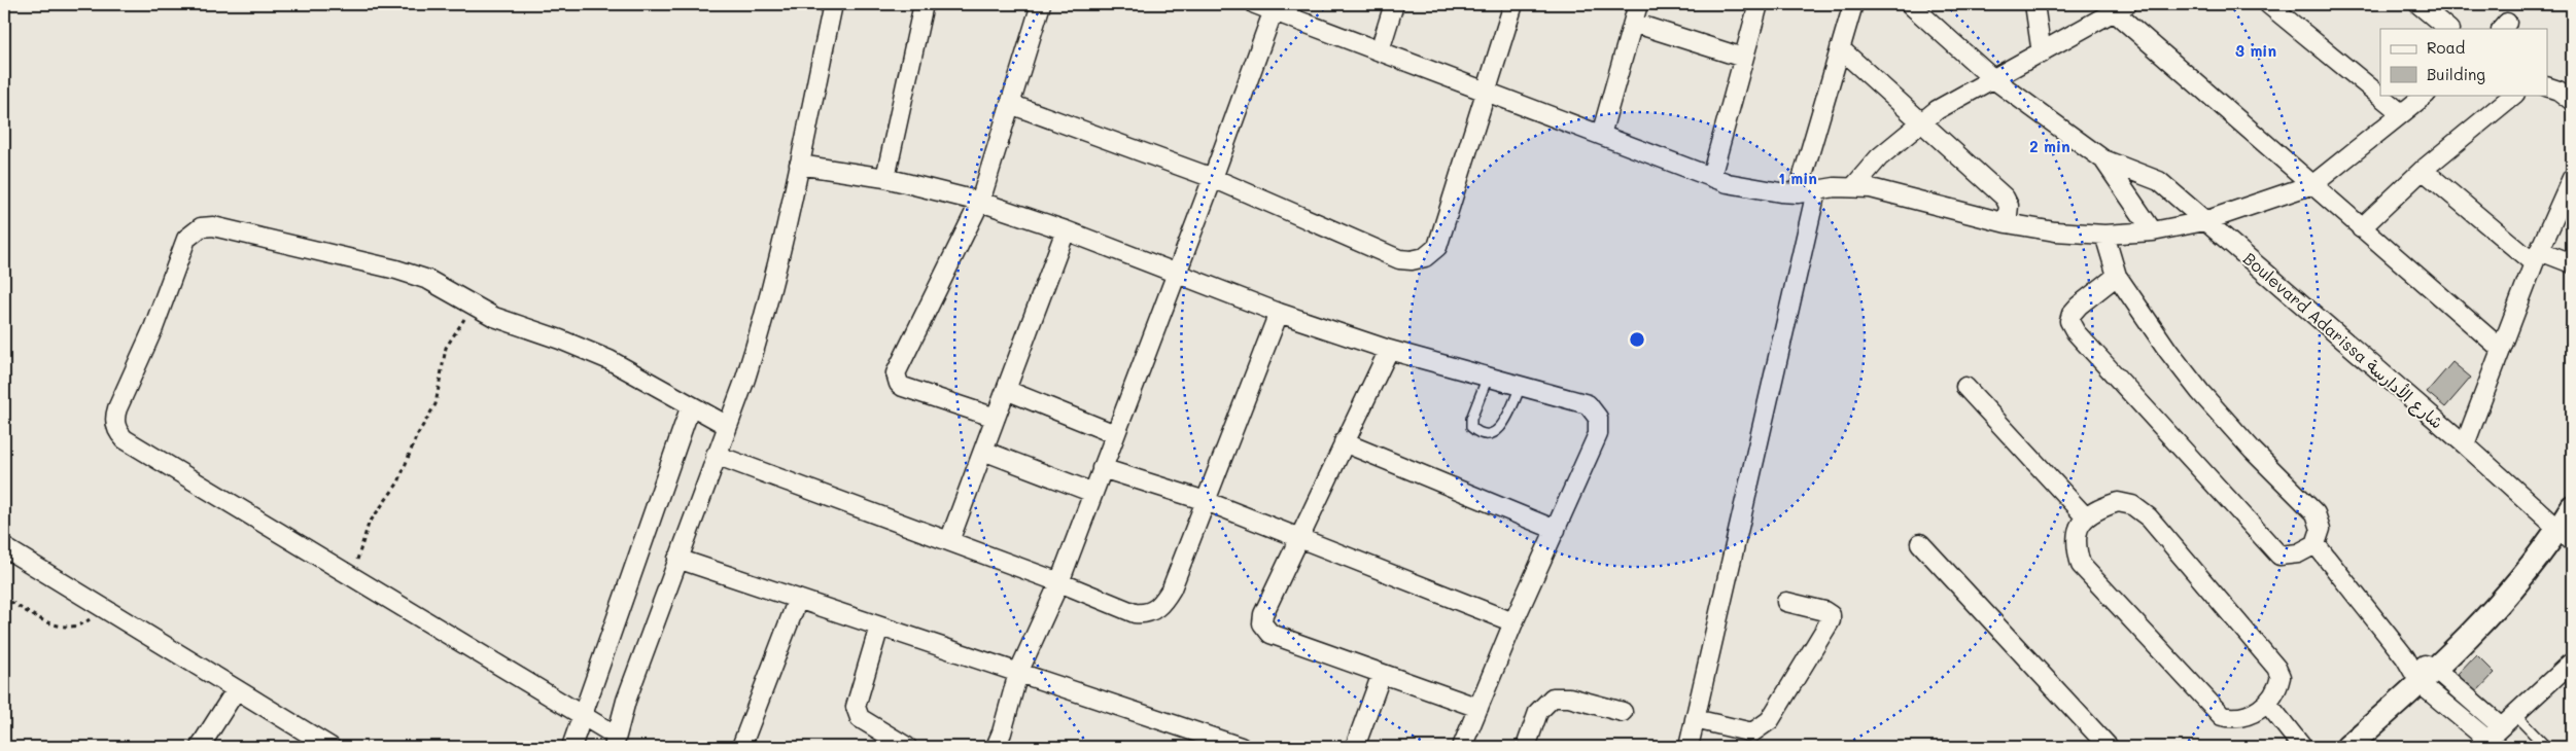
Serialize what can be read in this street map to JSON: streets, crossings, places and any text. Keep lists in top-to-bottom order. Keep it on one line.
{"streets":{"street":["Boulevard Adarissa شارع الأدارسة"]},"legend":["Road","Building"],"rings":["3 min","2 min","1 min"]}
